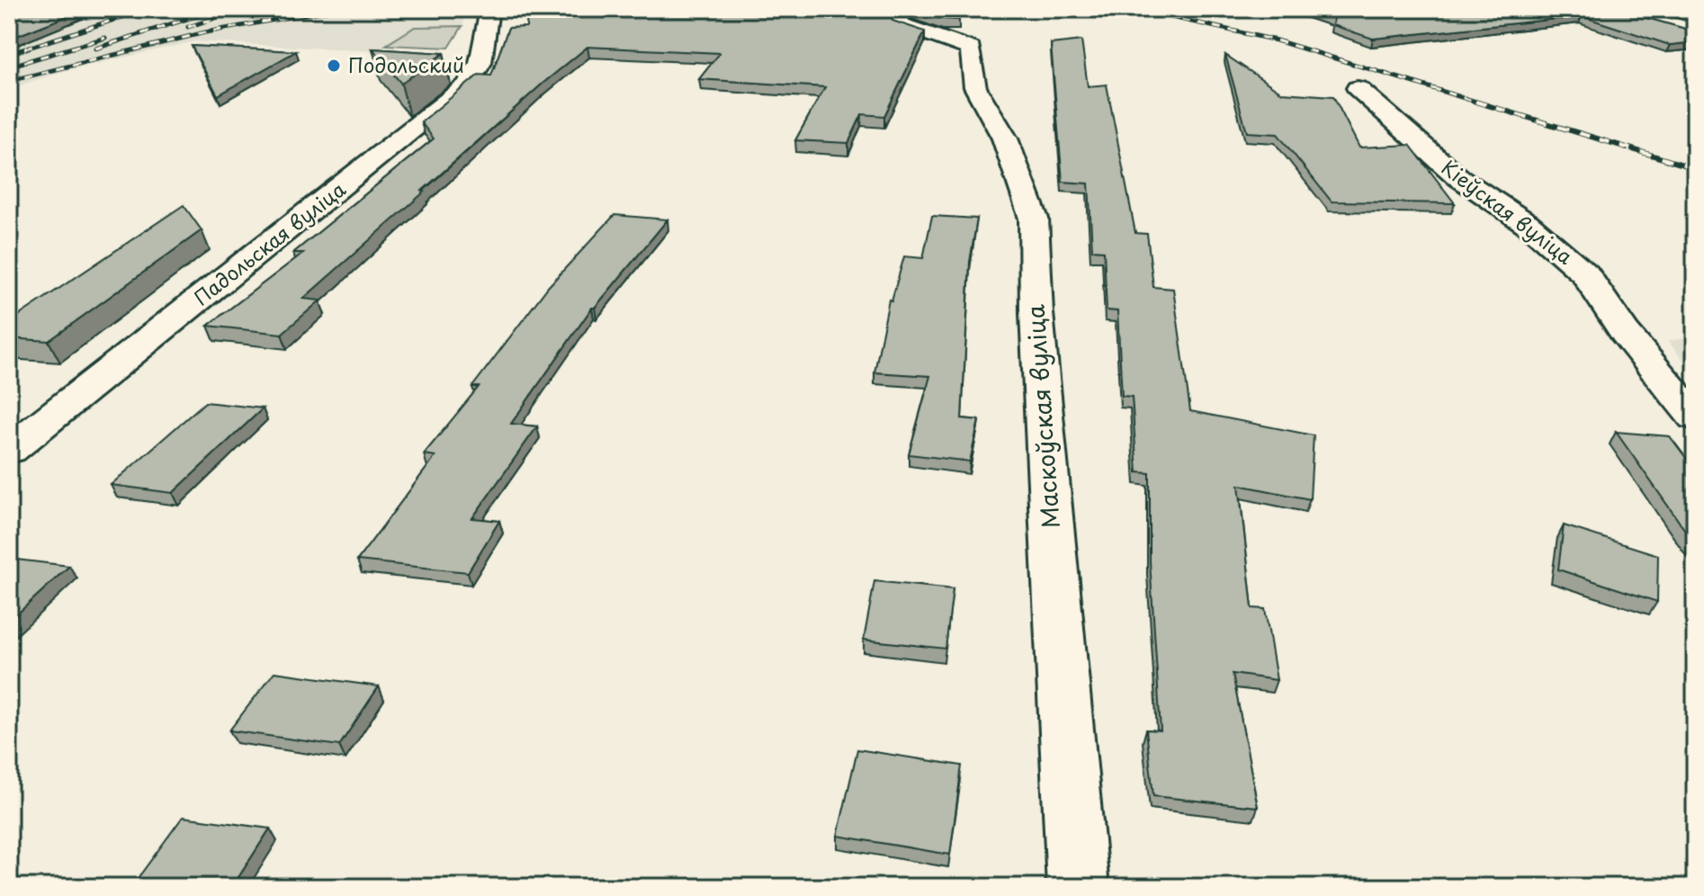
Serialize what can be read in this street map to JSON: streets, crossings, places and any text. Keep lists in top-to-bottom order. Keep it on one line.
{"streets":{"street":["Кіеўская вуліца","Падольская вуліца","Маскоўская вуліца"]},"places":["Подольский"]}
